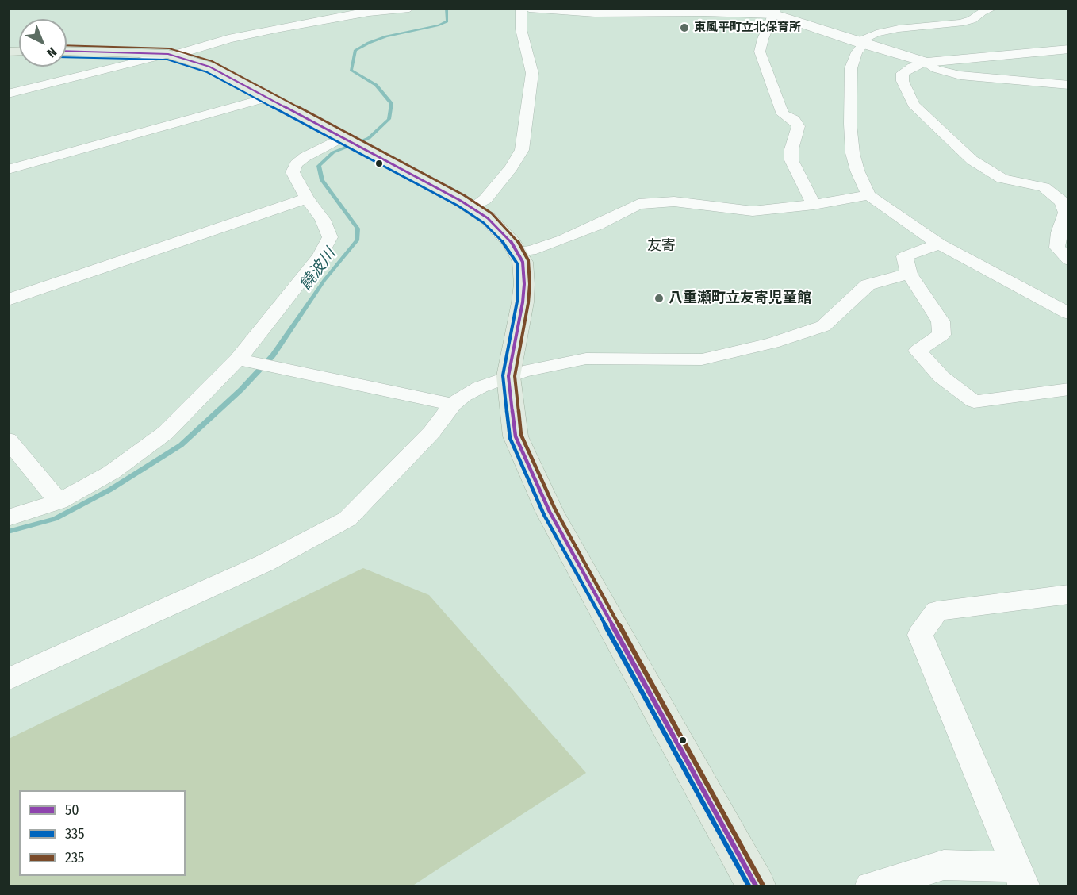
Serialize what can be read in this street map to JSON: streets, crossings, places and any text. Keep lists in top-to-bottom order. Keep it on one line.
{"districts":["友寄"],"water":["饒波川"],"places":["東風平町立北保育所","八重瀬町立友寄児童館"],"lines":["transit line 235","transit line 50","transit line 335"],"legend":["50","335","235"],"north":"bottom right"}
